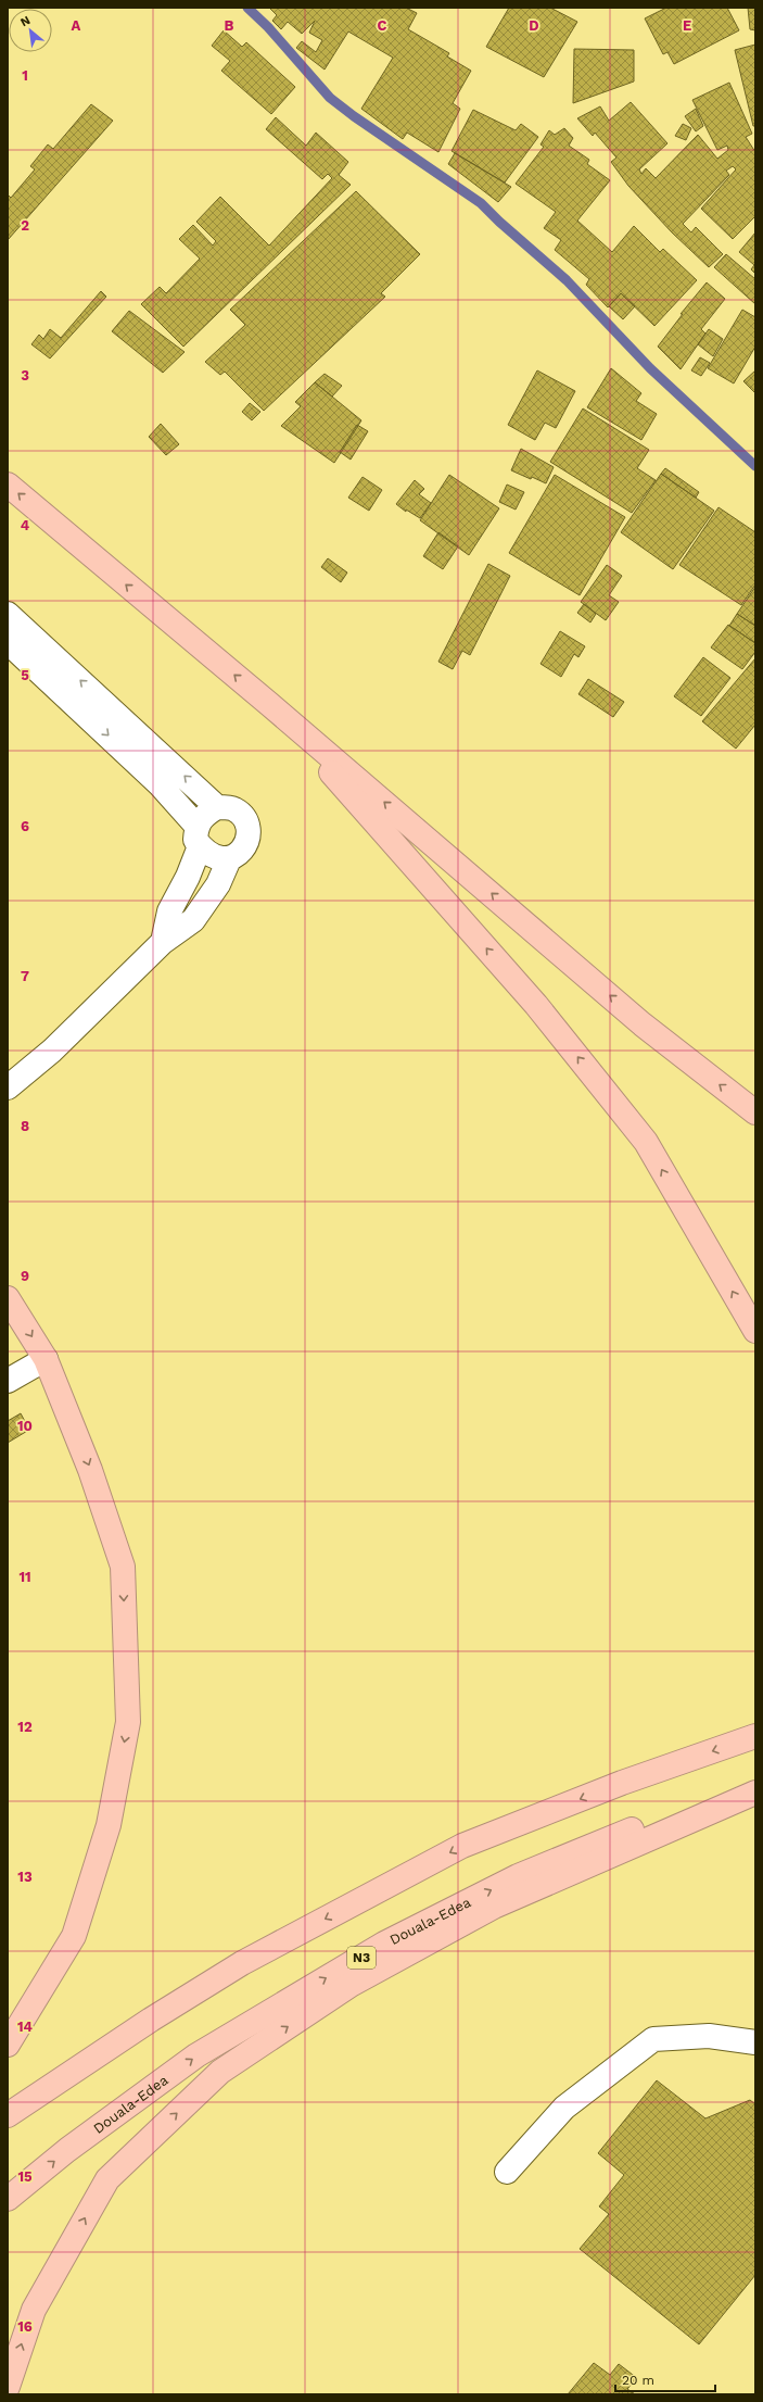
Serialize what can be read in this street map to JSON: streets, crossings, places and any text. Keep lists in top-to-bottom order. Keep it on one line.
{"streets":{"highway":["Douala-Edea","N3"]},"scale_bar":"20 m","north":"top left","grid":{"columns":["A","B","C","D","E"],"rows":["1","2","3","4","5","6","7","8","9","10","11","12","13","14","15","16"]}}
